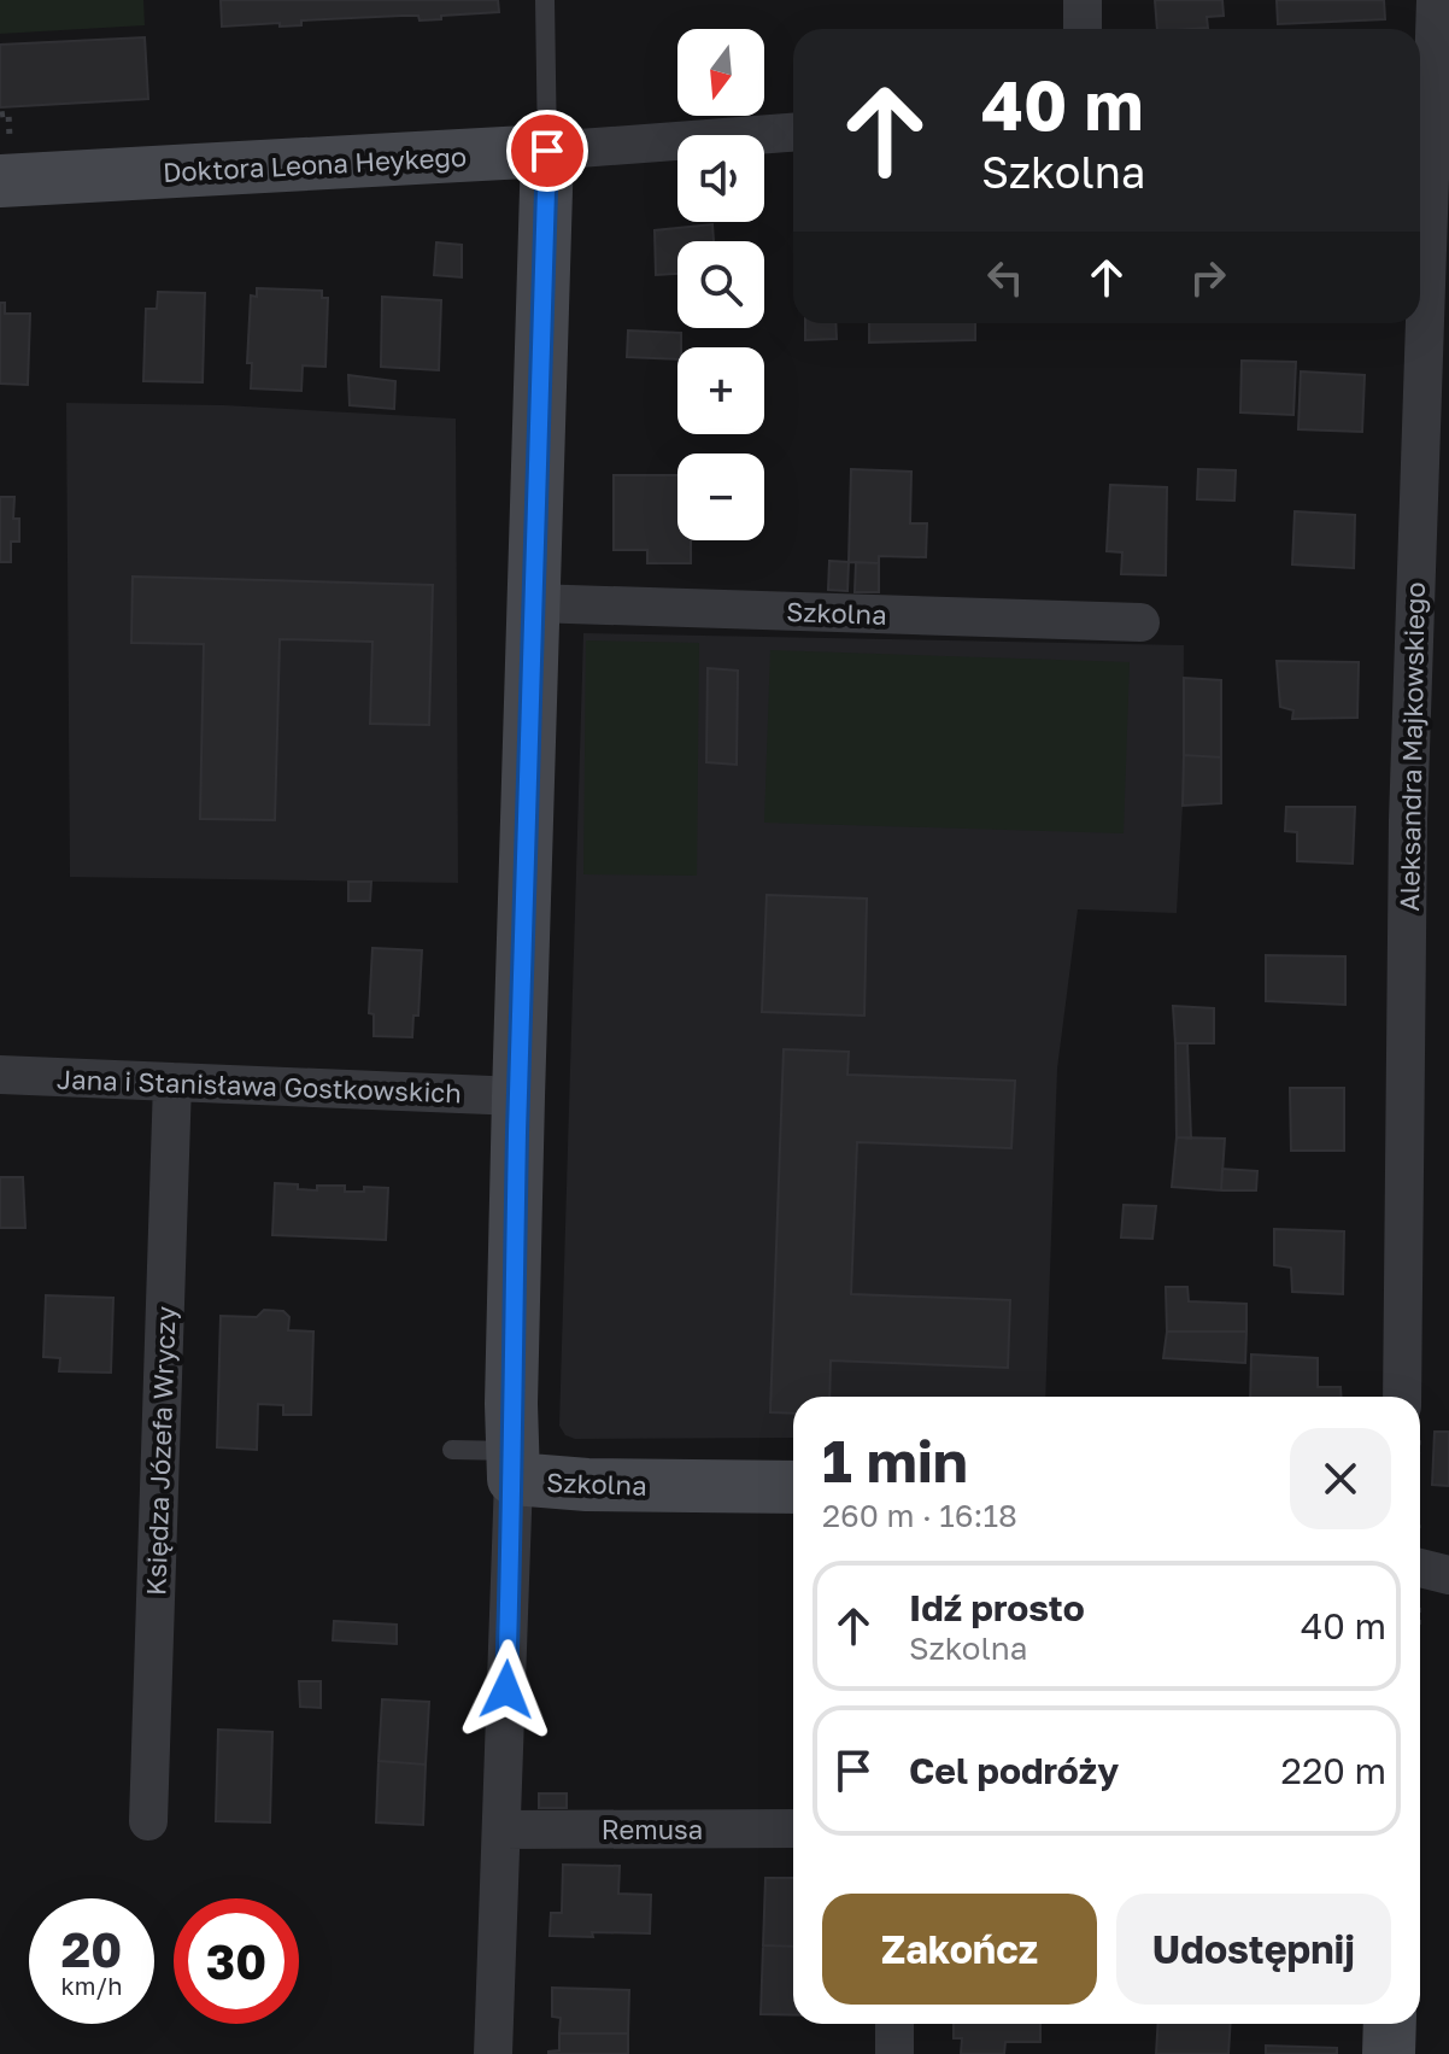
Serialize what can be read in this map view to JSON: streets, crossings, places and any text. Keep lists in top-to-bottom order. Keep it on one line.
{"streets":{"street":["Doktora Leona Heykego","Szkolna","Aleksandra Majkowskiego","Jana i Stanisława Gostkowskich","Księdza Józefa Wryczy","Remusa"]},"crossings":[["Doktora Leona Heykego","Szkolna"],["Szkolna","Jana i Stanisława Gostkowskich"],["Jana i Stanisława Gostkowskich","Księdza Józefa Wryczy"]],"north":"bottom","page":{"map_buttons":["+","−"],"turn":["40 m","Szkolna"],"heading":["1 min","260 m · 16:18"],"list":[{"name":"Idź prosto","note":"Szkolna","value":"40 m"},{"name":"Cel podróży","value":"220 m"}],"buttons":["Zakończ","Udostępnij"],"speed":"20 km/h","limit":"30"}}
